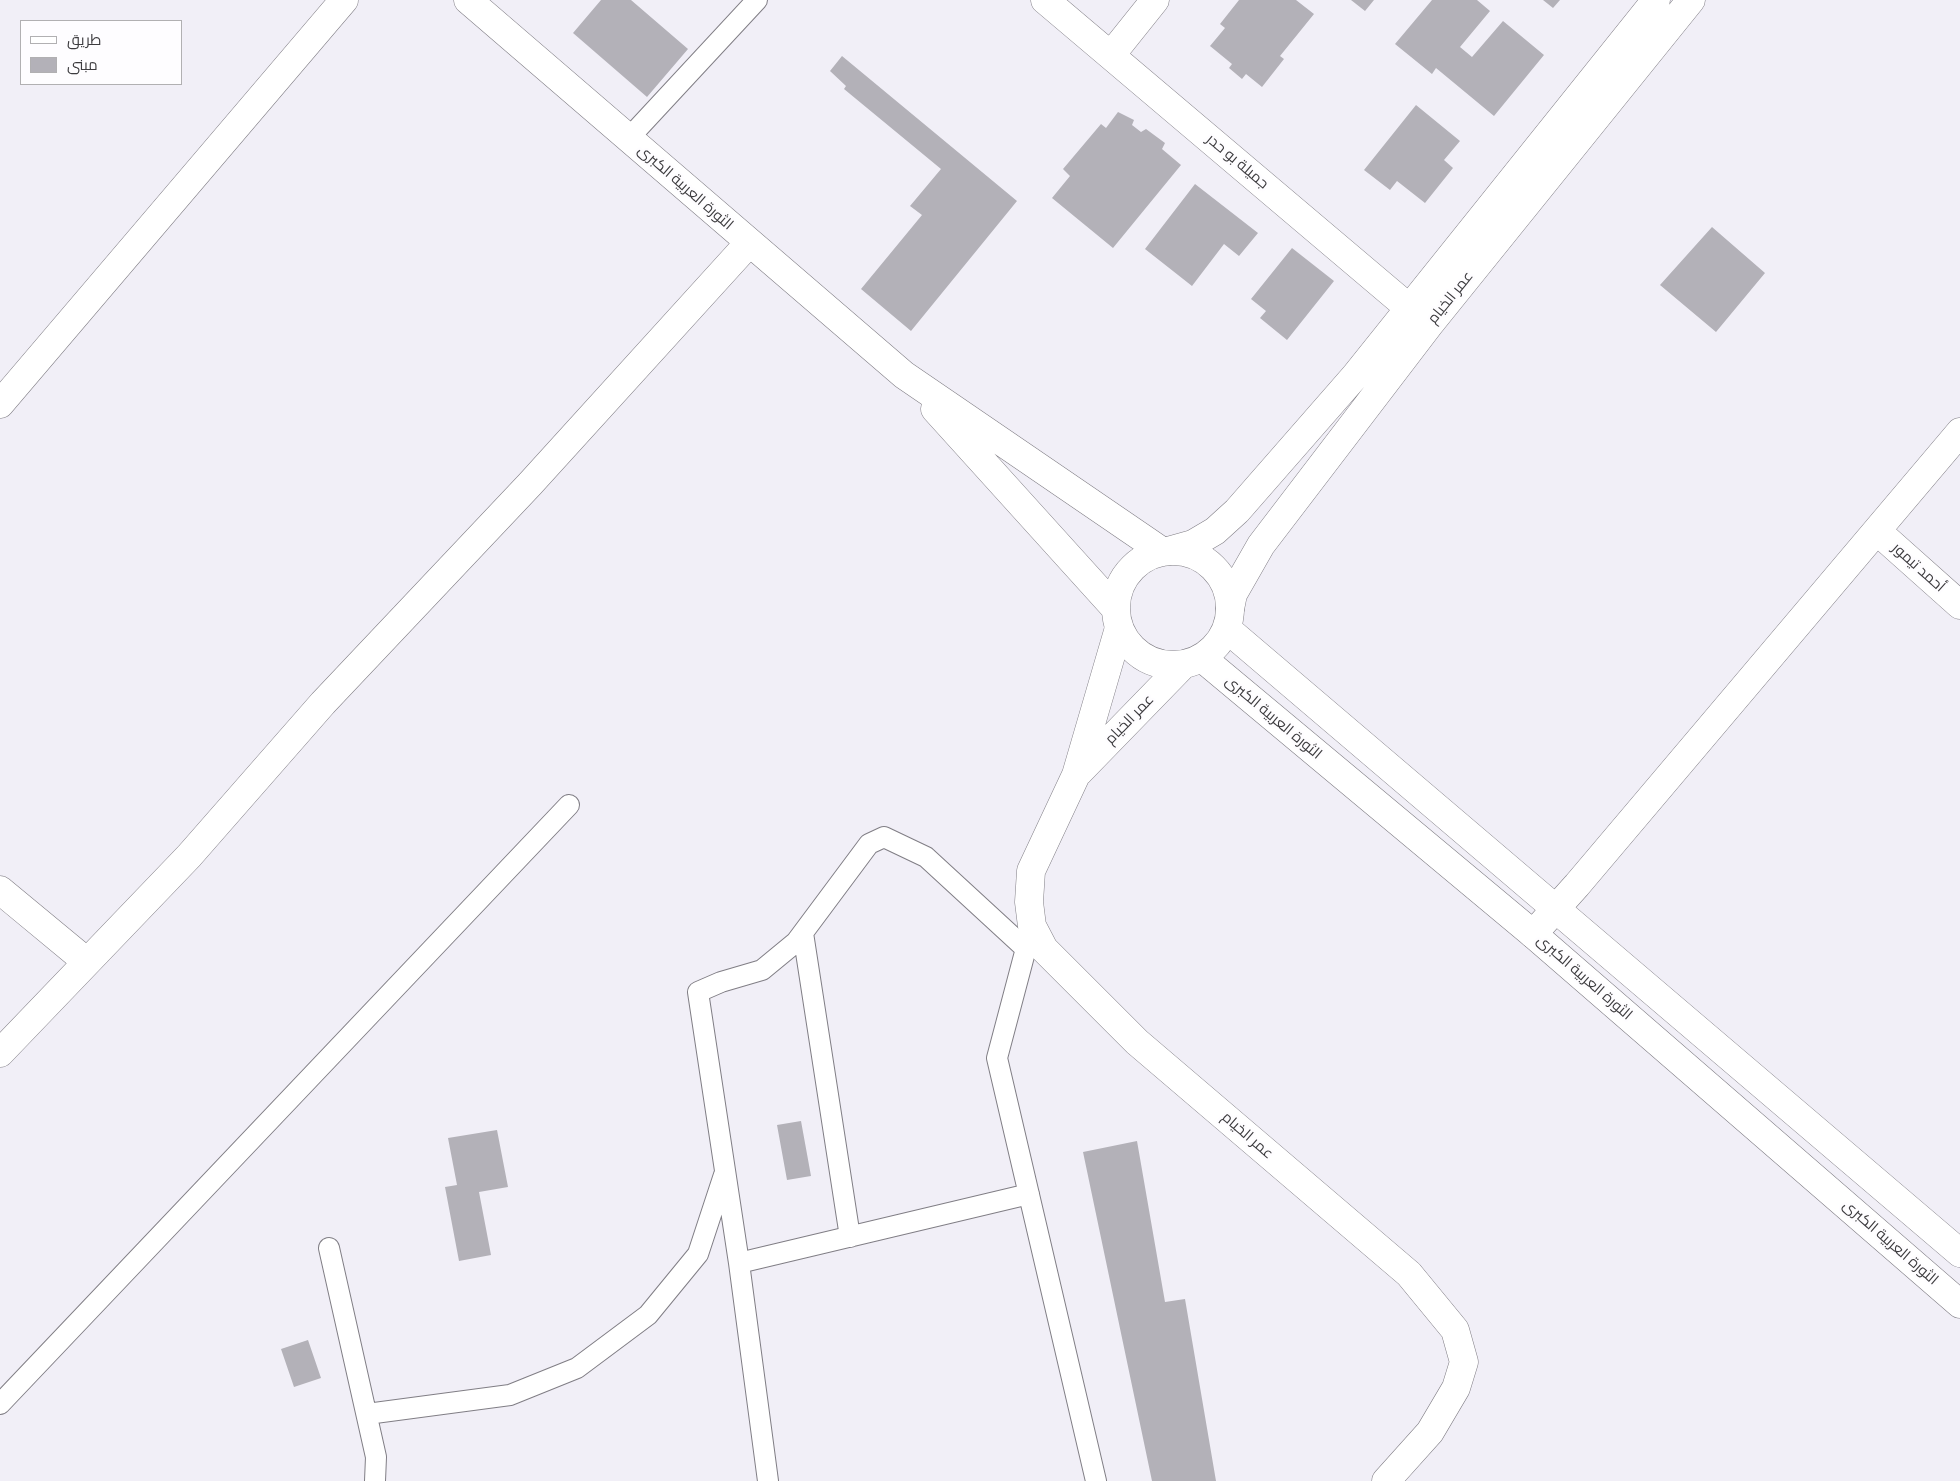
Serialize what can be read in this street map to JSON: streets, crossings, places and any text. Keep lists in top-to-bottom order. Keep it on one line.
{"streets":{"street":["جميلة بو حدر","الثورة العربية الكبرى","عمر الخيام","أحمد تيمور"]},"crossings":[["جميلة بو حدر","عمر الخيام"],["الثورة العربية الكبرى","عمر الخيام"]],"legend":["طريق","مبنى"]}
